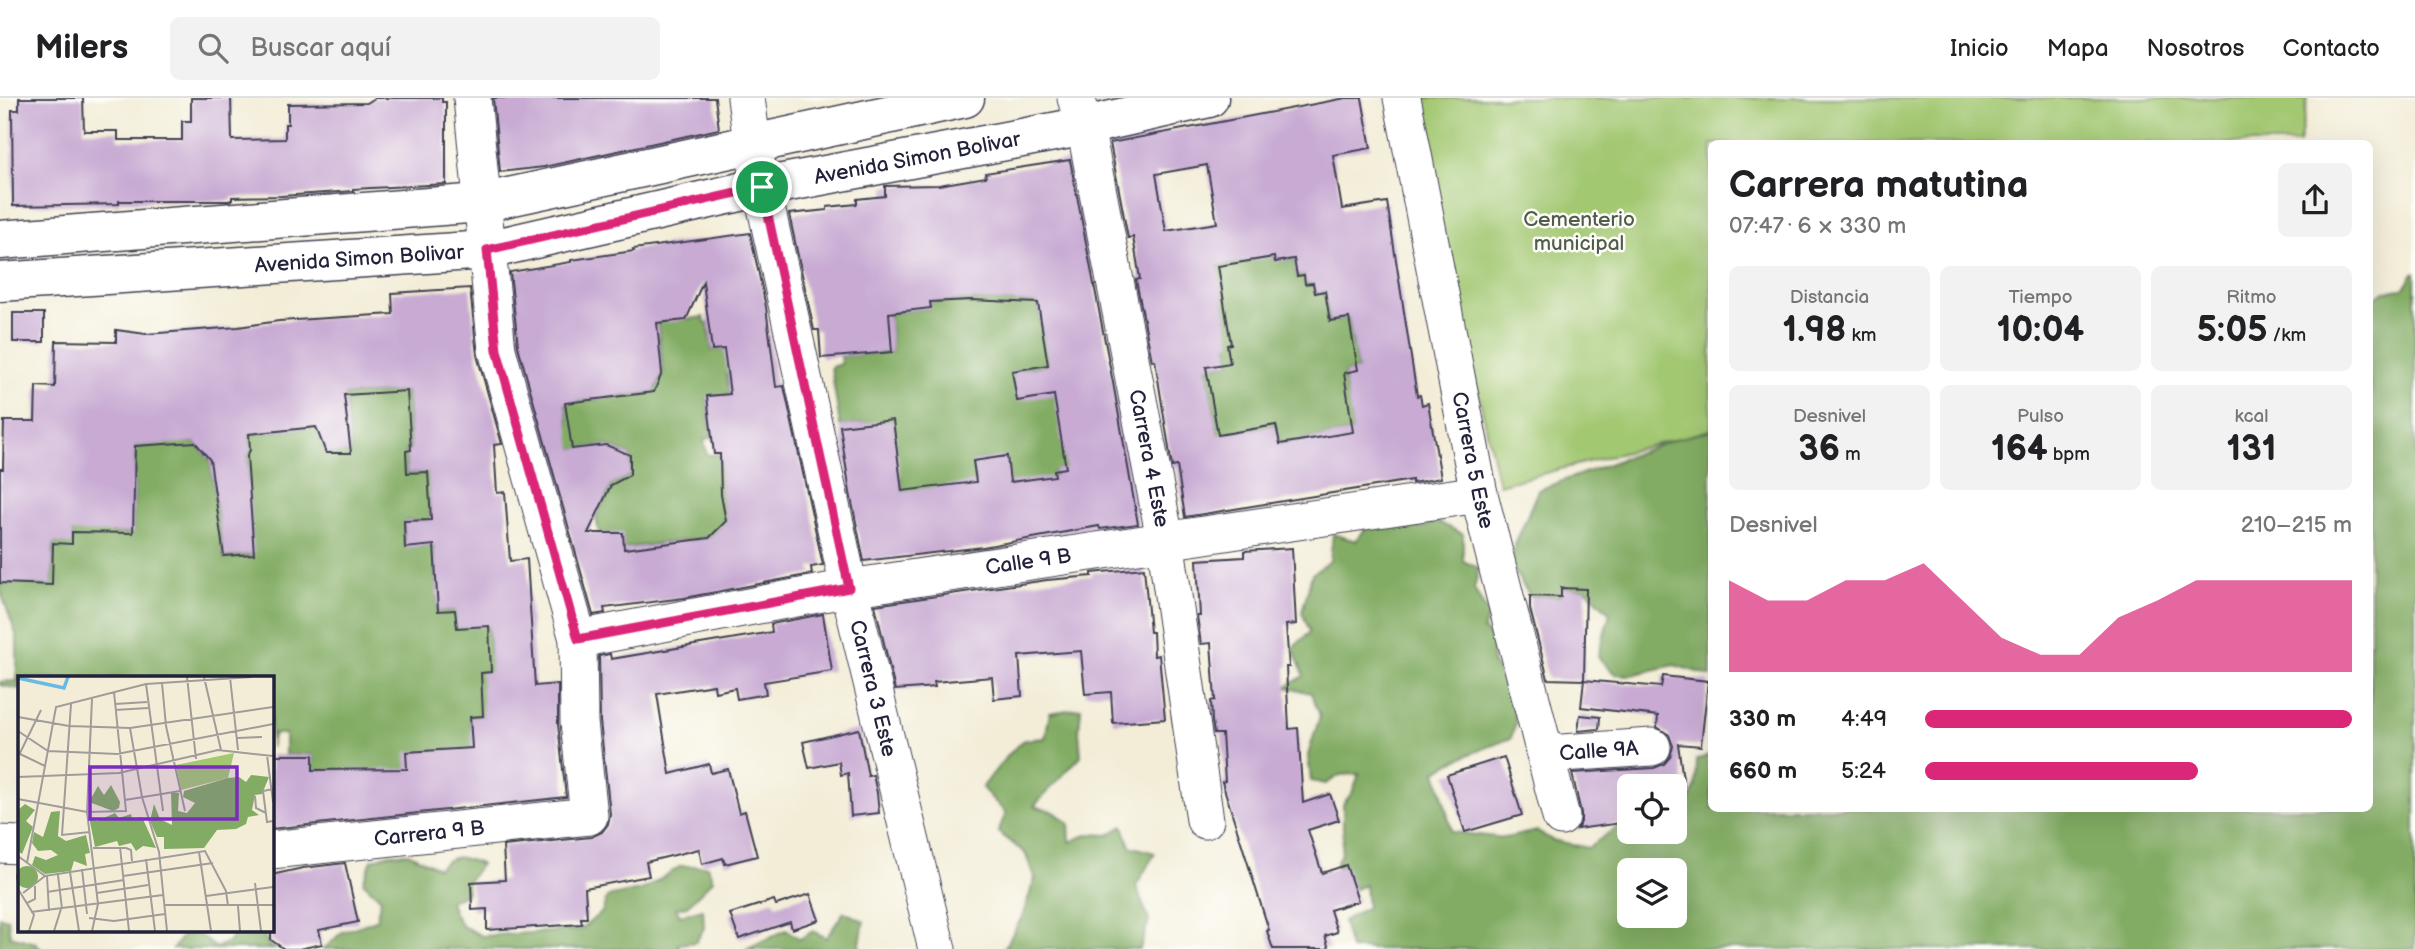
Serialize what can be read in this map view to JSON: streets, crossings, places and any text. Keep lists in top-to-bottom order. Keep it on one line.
{"streets":{"main road":["Avenida Simon Bolivar"],"street":["Carrera 4 Este","Carrera 5 Este","Calle 9 B","Carrera 3 Este","Calle 9A","Carrera 9 B"]},"crossings":[["Avenida Simon Bolivar","Carrera 4 Este"],["Avenida Simon Bolivar","Carrera 3 Este"],["Carrera 4 Este","Calle 9 B"],["Carrera 5 Este","Calle 9 B"],["Carrera 5 Este","Calle 9A"],["Calle 9 B","Carrera 3 Este"],["Calle 9 B","Carrera 9 B"]],"parks":["Cementerio municipal"],"page":{"header":"Milers","search":"Buscar aquí","nav":["Inicio","Mapa","Nosotros","Contacto"],"heading":["Carrera matutina","07:47 · 6 × 330 m"],"stats":[["Distancia","1.98 km"],["Tiempo","10:04"],["Ritmo","5:05 /km"],["Desnivel","36 m"],["Pulso","164 bpm"],["kcal","131"]],"chart":["Desnivel","210–215 m"],"list":[{"name":"330 m","note":"4:49"},{"name":"660 m","note":"5:24"}]}}
